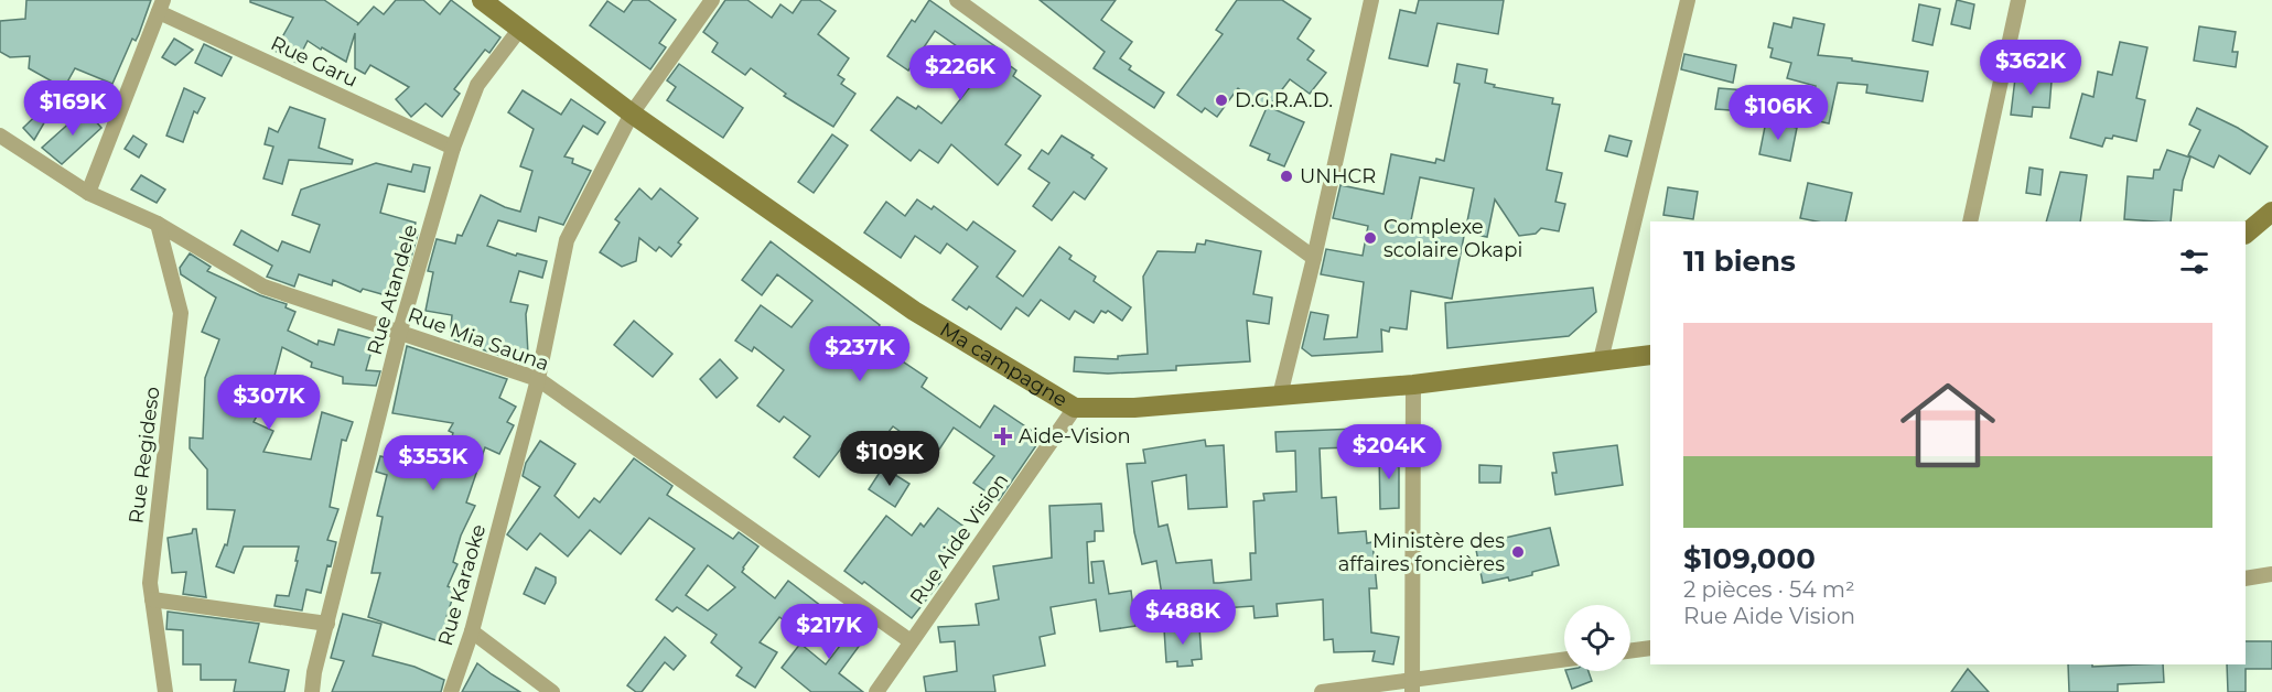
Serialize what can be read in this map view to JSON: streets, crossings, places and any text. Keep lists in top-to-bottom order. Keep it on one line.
{"streets":{"street":["Rue Garu","Rue Atandele","Rue Mia Sauna","Ma campagne","Rue Regideso","Rue Aide Vision","Rue Karaoke"]},"crossings":[["Rue Garu","Rue Atandele"],["Rue Atandele","Rue Mia Sauna"],["Rue Atandele","Ma campagne"],["Rue Mia Sauna","Rue Regideso"],["Rue Mia Sauna","Rue Aide Vision"],["Rue Mia Sauna","Rue Karaoke"],["Ma campagne","Rue Aide Vision"],["Ma campagne","Rue Karaoke"]],"places":{"other":["D.G.R.A.D.","UNHCR","Complexe scolaire Okapi","Ministère des affaires foncières"],"health":["Aide-Vision"]},"page":{"price":["$362K","$226K","$169K","$106K","$237K","$307K","$204K","$109K","$353K","$488K","$217K"],"heading":"11 biens","list":[{"name":"$109,000","note":"2 pièces · 54 m² · Rue Aide Vision"}]}}
